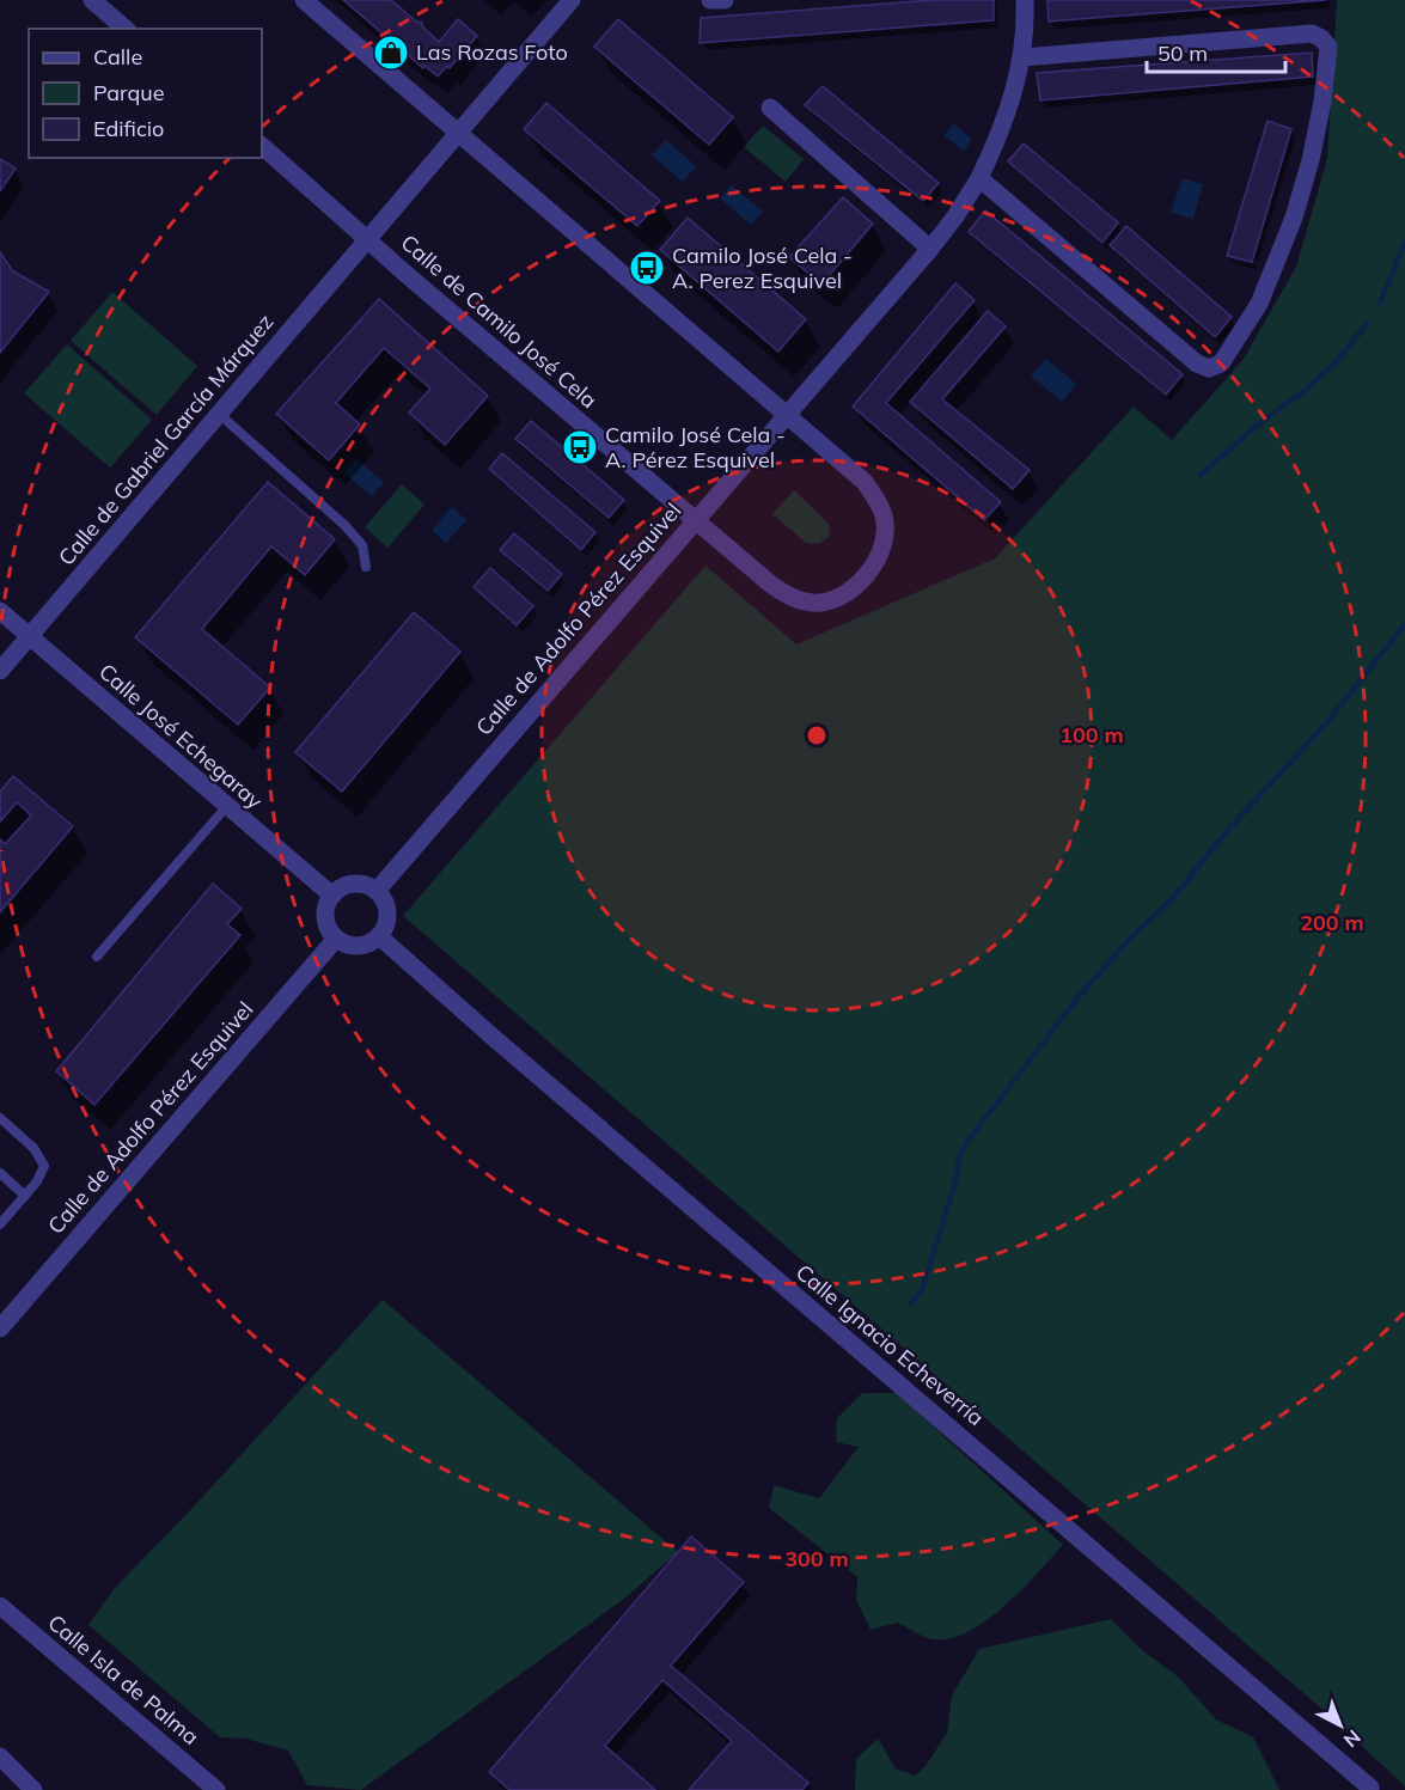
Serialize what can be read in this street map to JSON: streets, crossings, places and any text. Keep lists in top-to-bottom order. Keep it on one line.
{"streets":{"street":["Calle de Camilo José Cela","Calle de Gabriel García Márquez","Calle de Adolfo Pérez Esquivel","Calle José Echegaray","Calle Ignacio Echeverría","Calle Isla de Palma"]},"crossings":[["Calle de Camilo José Cela","Calle de Gabriel García Márquez"],["Calle de Camilo José Cela","Calle de Adolfo Pérez Esquivel"],["Calle de Gabriel García Márquez","Calle José Echegaray"],["Calle de Adolfo Pérez Esquivel","Calle José Echegaray"],["Calle de Adolfo Pérez Esquivel","Calle Ignacio Echeverría"],["Calle José Echegaray","Calle Ignacio Echeverría"]],"places":{"shop":["Las Rozas Foto"],"bus stop":["Camilo José Cela - A. Perez Esquivel","Camilo José Cela - A. Pérez Esquivel"]},"legend":["Calle","Parque","Edificio"],"scale_bar":"50 m","north":"bottom right","rings":["100 m","200 m","300 m"]}
